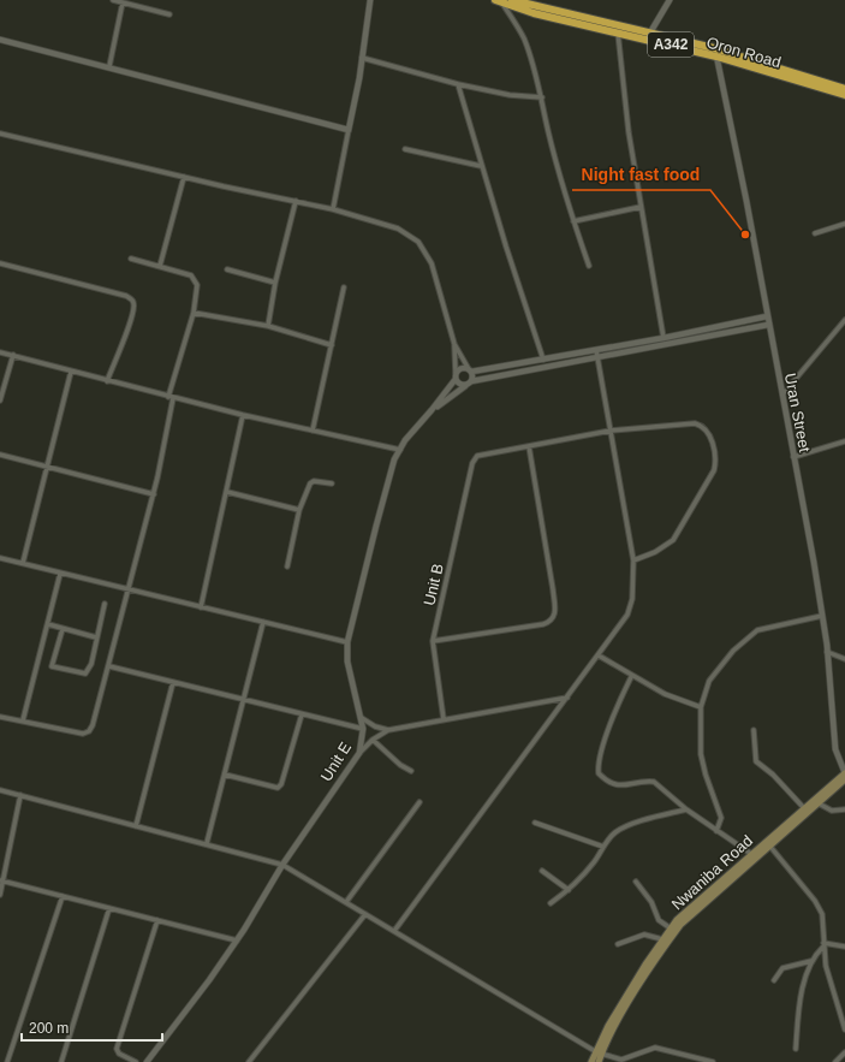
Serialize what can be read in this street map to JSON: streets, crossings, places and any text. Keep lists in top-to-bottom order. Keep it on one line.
{"streets":{"highway":["A342","Oron Road"],"main road":["Nwaniba Road"],"street":["Uran Street","Unit B","Unit E"]},"crossings":[["Oron Road","Uran Street"],["Uran Street","Nwaniba Road"]],"places":["Night fast food"],"scale_bar":"200 m"}
